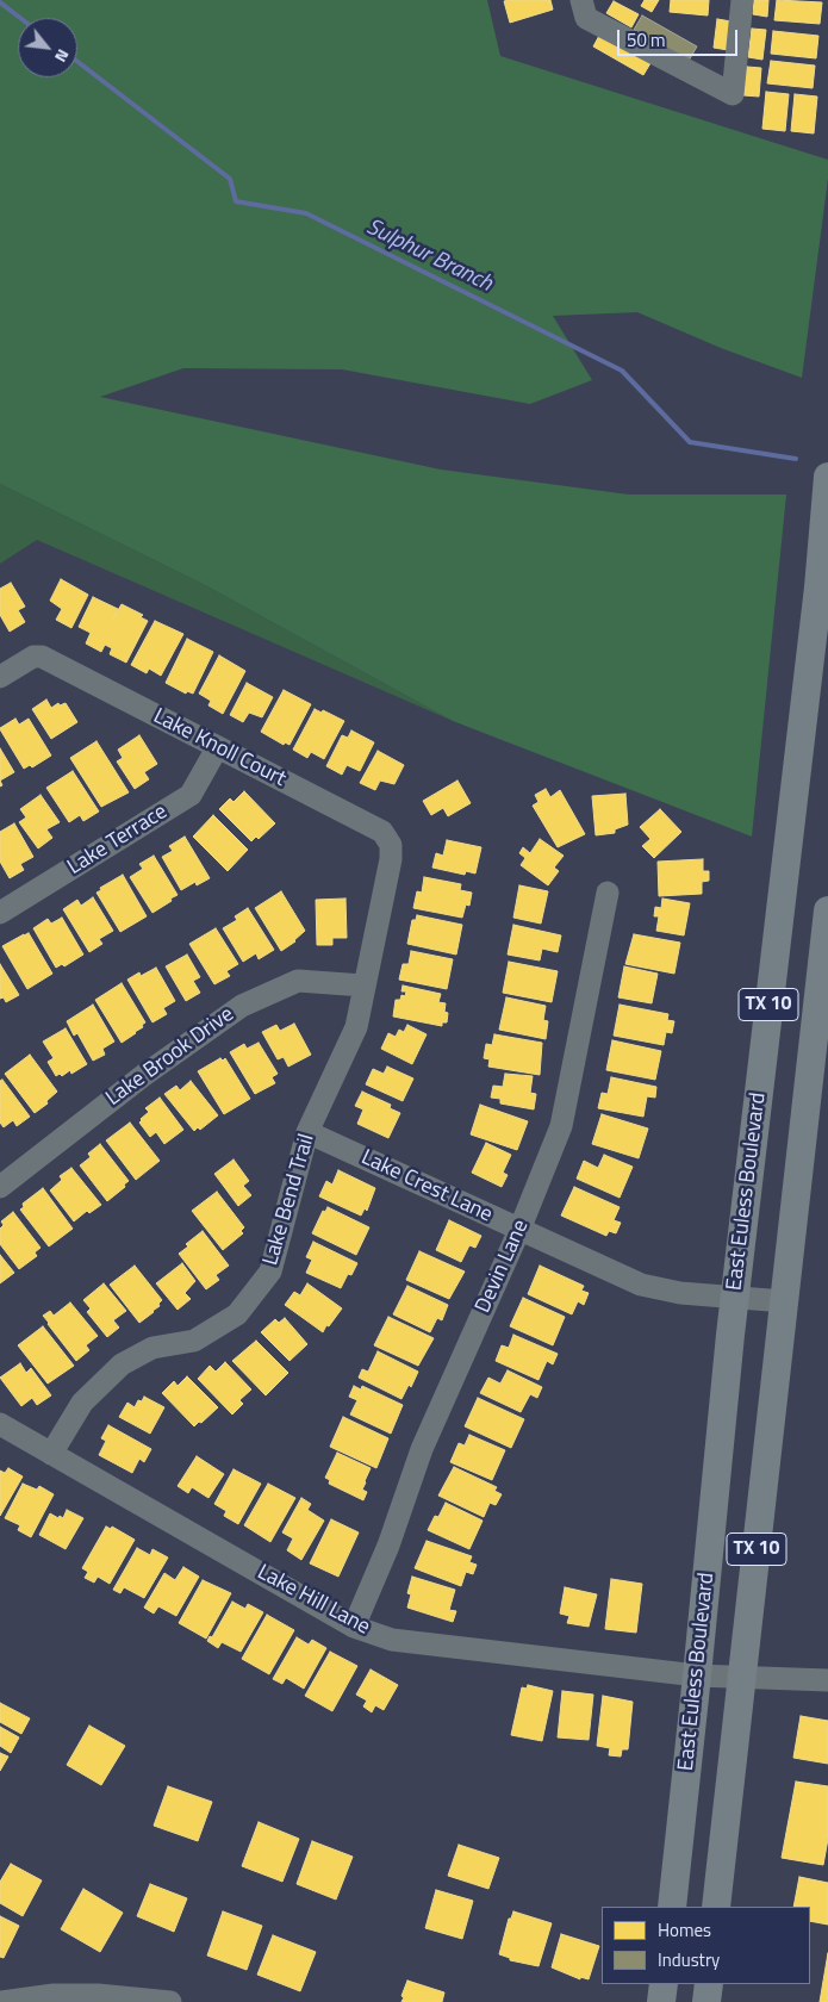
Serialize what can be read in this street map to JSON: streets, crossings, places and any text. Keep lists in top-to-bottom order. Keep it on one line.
{"streets":{"main road":["TX 10","East Euless Boulevard"],"street":["Lake Knoll Court","Lake Terrace","Lake Brook Drive","Lake Crest Lane","Lake Bend Trail","Devin Lane","Lake Hill Lane"]},"crossings":[["Lake Knoll Court","Lake Terrace"],["Lake Knoll Court","Lake Bend Trail"],["TX 10","Lake Crest Lane"],["TX 10","Lake Hill Lane"],["Lake Brook Drive","Lake Bend Trail"],["Lake Crest Lane","East Euless Boulevard"],["Lake Crest Lane","Lake Bend Trail"],["Lake Crest Lane","Devin Lane"],["East Euless Boulevard","Lake Hill Lane"],["Lake Bend Trail","Lake Hill Lane"],["Devin Lane","Lake Hill Lane"]],"water":["Sulphur Branch"],"legend":["Homes","Industry"],"scale_bar":"50 m","north":"bottom right"}
